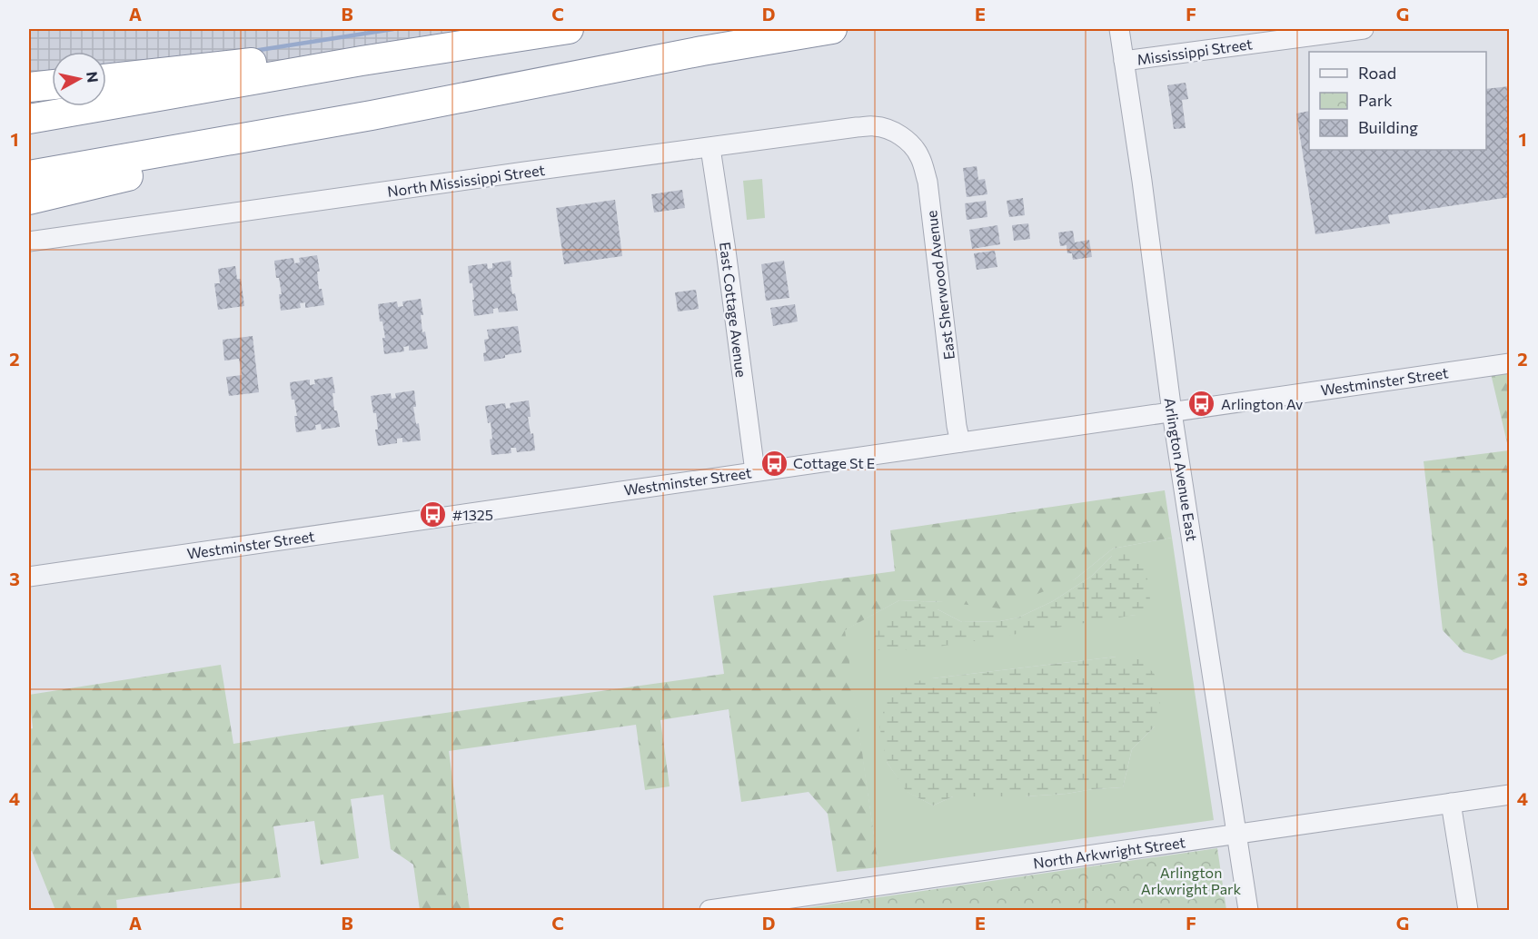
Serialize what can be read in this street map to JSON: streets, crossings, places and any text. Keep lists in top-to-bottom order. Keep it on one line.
{"streets":{"street":["Mississippi Street","North Mississippi Street","East Sherwood Avenue","East Cottage Avenue","Westminster Street","Arlington Avenue East","North Arkwright Street"]},"crossings":[["Mississippi Street","Arlington Avenue East"],["North Mississippi Street","East Sherwood Avenue"],["North Mississippi Street","East Cottage Avenue"],["East Sherwood Avenue","Westminster Street"],["East Cottage Avenue","Westminster Street"],["Westminster Street","Arlington Avenue East"],["Arlington Avenue East","North Arkwright Street"]],"parks":["Arlington Arkwright Park"],"places":{"bus stop":["Arlington Av","Cottage St E","#1325"]},"legend":["Road","Park","Building"],"north":"right","grid":{"columns":["A","B","C","D","E","F","G"],"rows":["1","2","3","4"]}}
